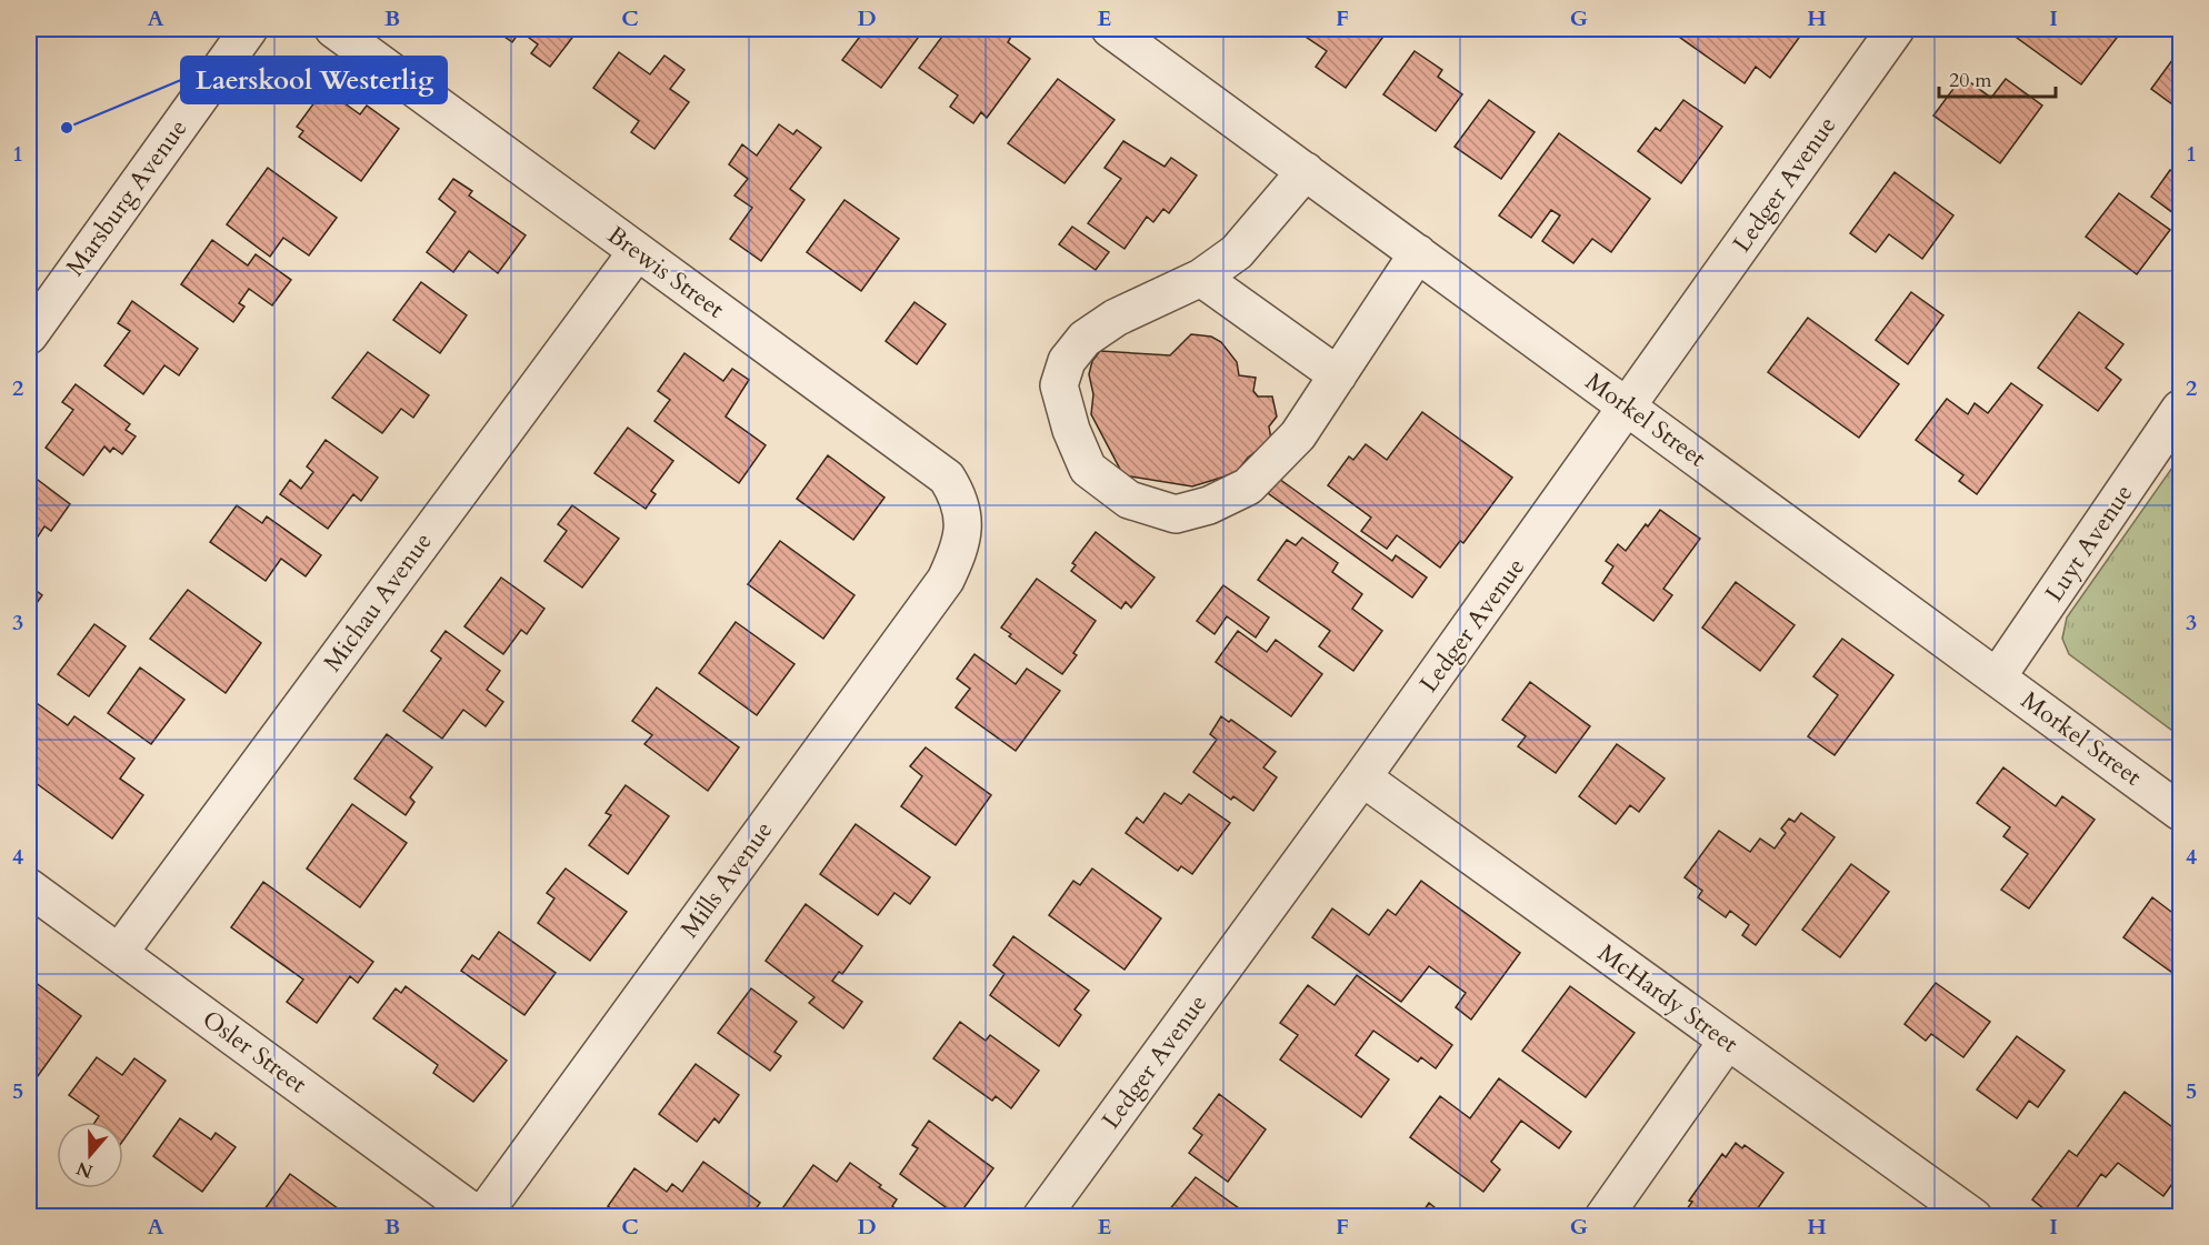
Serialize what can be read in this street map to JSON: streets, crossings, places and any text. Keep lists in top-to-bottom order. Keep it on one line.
{"streets":{"street":["Ledger Avenue","Marsburg Avenue","Brewis Street","Morkel Street","Luyt Avenue","Michau Avenue","Mills Avenue","McHardy Street","Osler Street"]},"crossings":[["Ledger Avenue","Morkel Street"],["Ledger Avenue","McHardy Street"],["Brewis Street","Michau Avenue"],["Brewis Street","Mills Avenue"],["Morkel Street","Luyt Avenue"],["Michau Avenue","Osler Street"],["Mills Avenue","Osler Street"]],"places":["Laerskool Westerlig"],"scale_bar":"20 m","north":"bottom","grid":{"columns":["A","B","C","D","E","F","G","H","I"],"rows":["1","2","3","4","5"]}}
